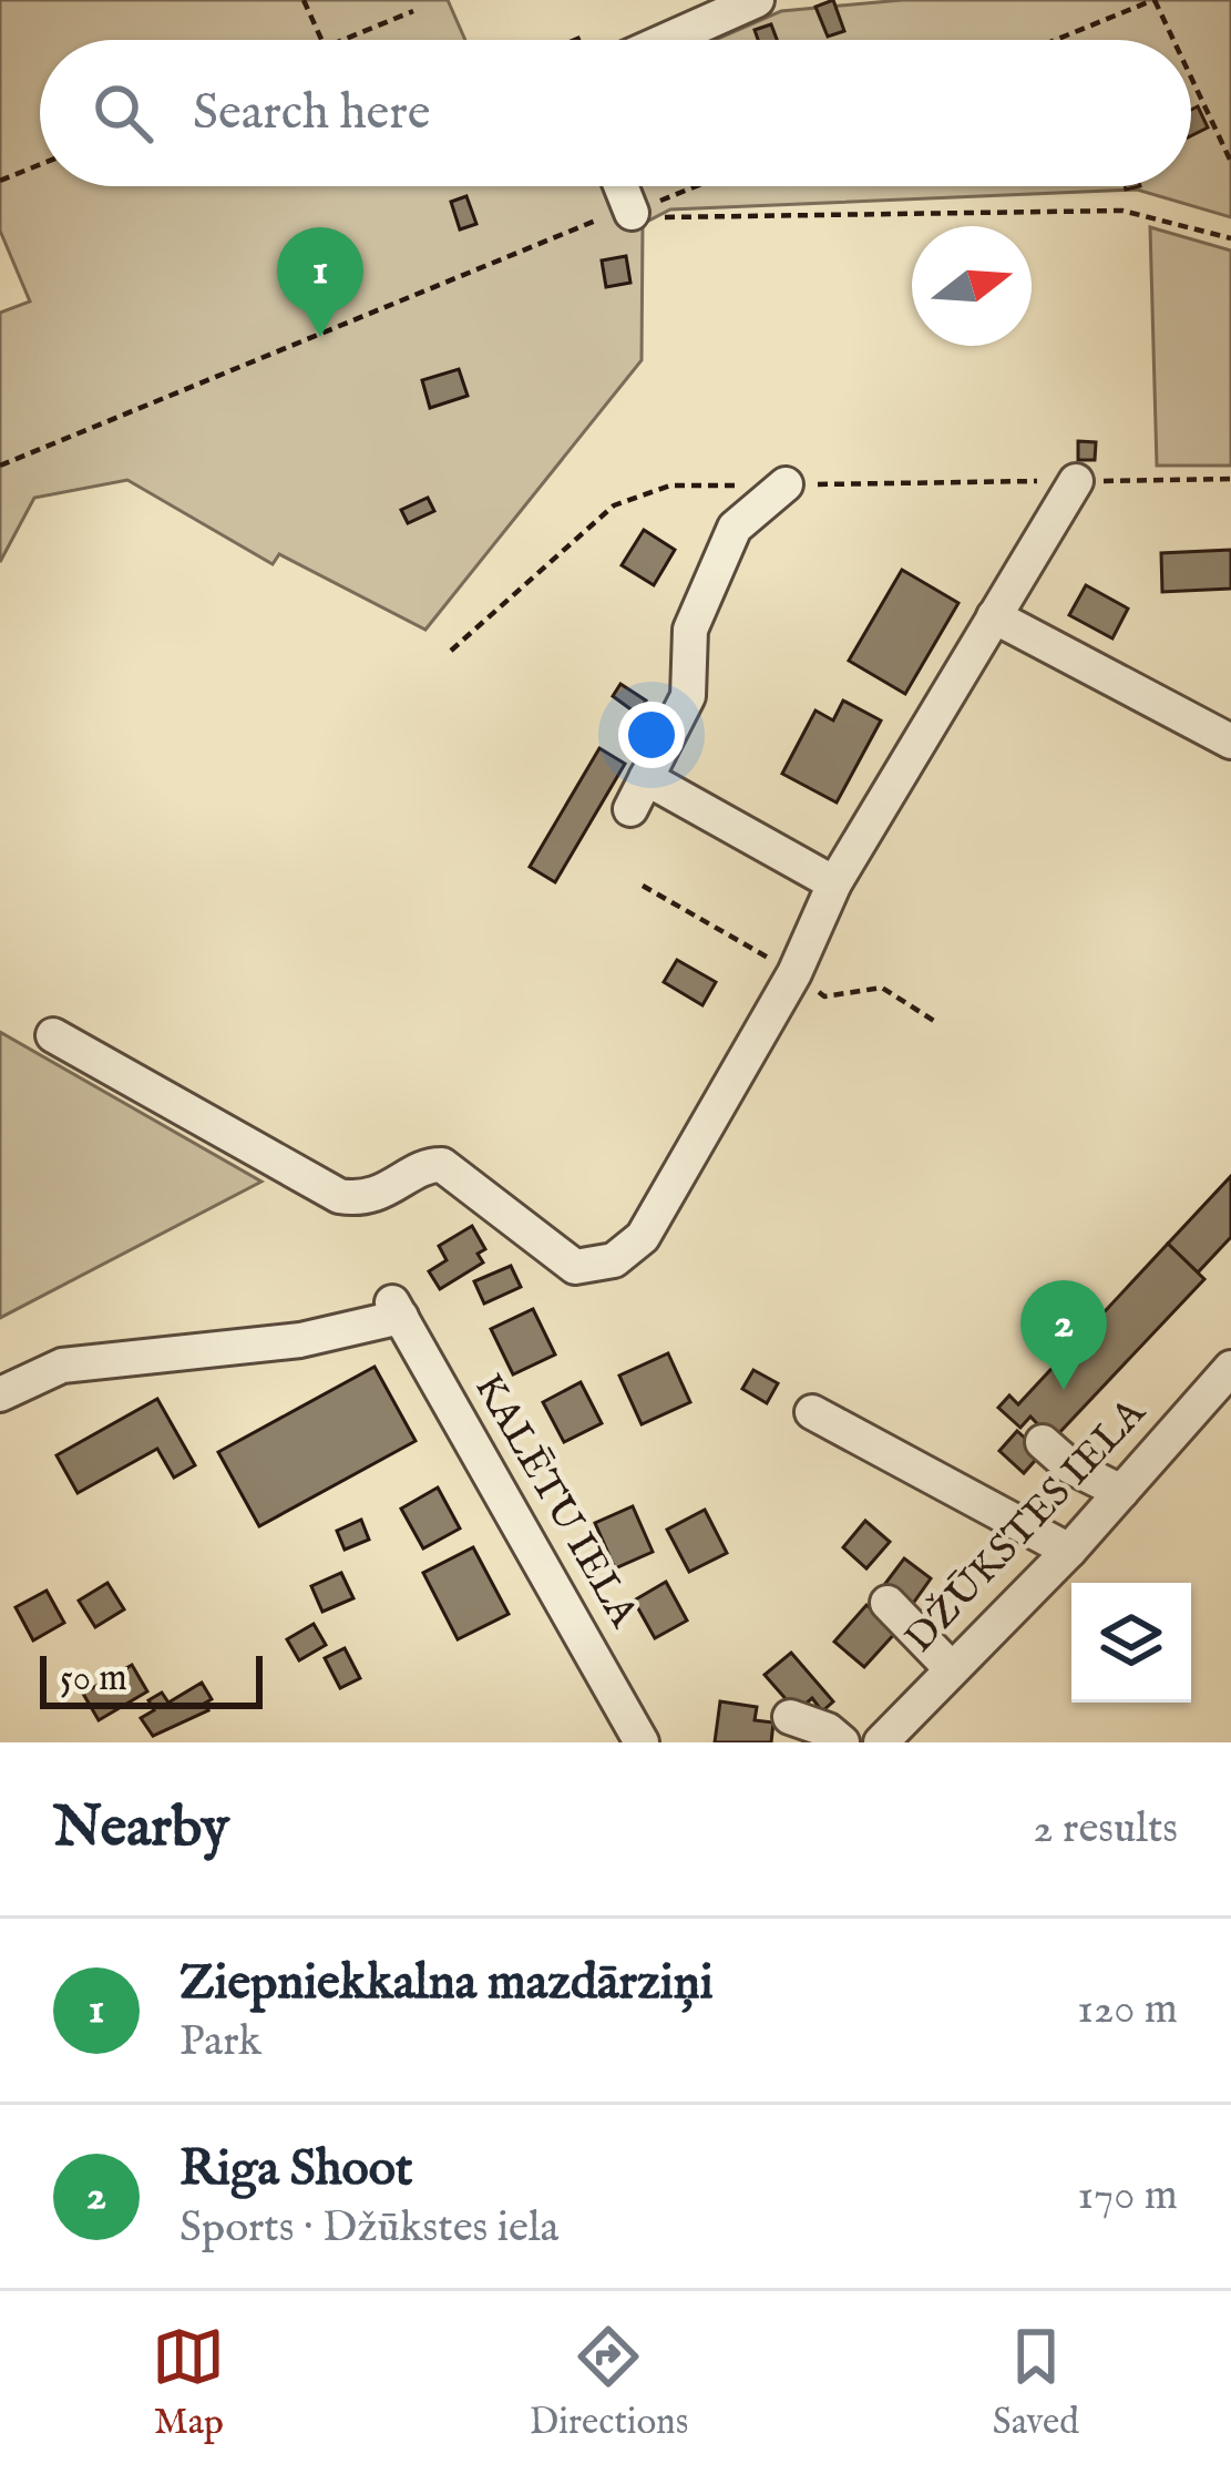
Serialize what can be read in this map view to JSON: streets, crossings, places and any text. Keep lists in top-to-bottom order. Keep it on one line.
{"streets":{"street":["KALĒTU IELA","DŽŪKSTES IELA"]},"scale_bar":"50 m","north":"right","page":{"search":"Search here","pins":["1","2"],"scale":"50 m","heading":["Nearby","2 results"],"list":[{"mark":"1","name":"Ziepniekkalna mazdārziņi","note":"Park","value":"120 m"},{"mark":"2","name":"Riga Shoot","note":"Sports · Džūkstes iela","value":"170 m"}],"nav":["Map","Directions","Saved"]}}
